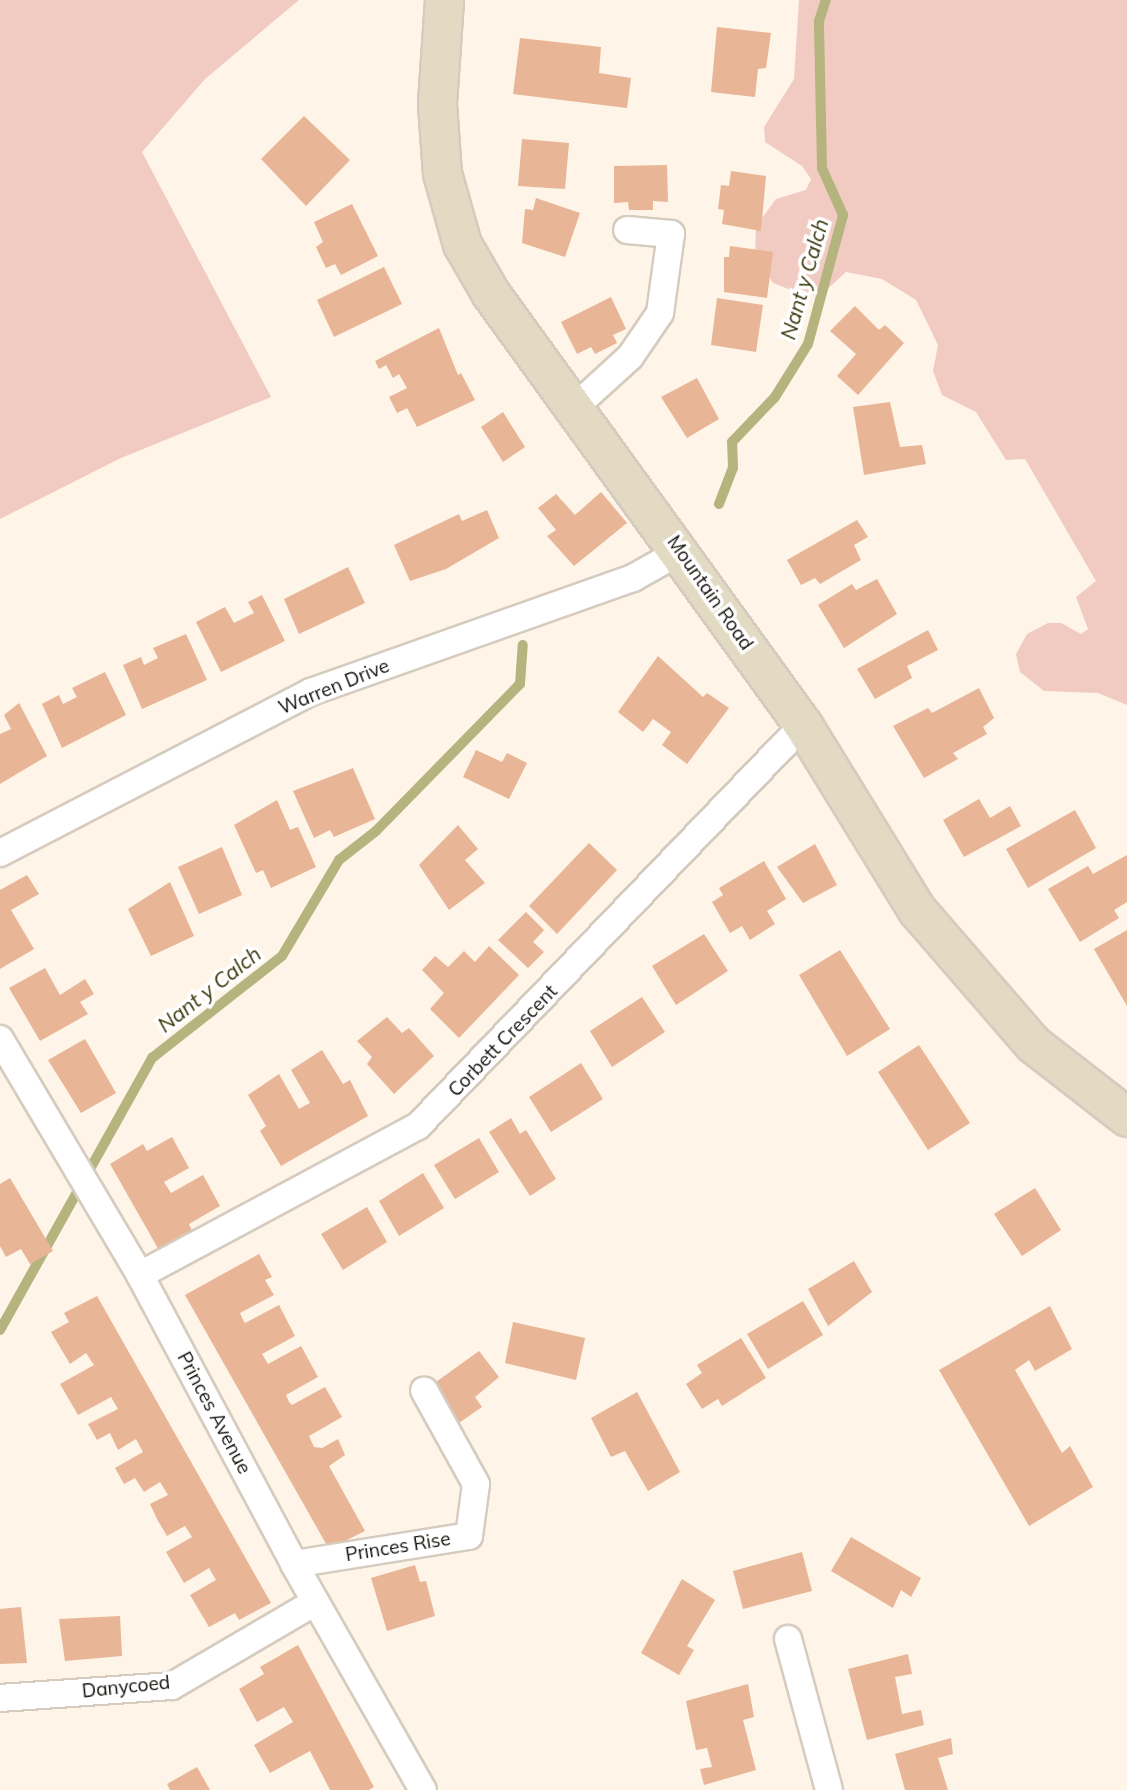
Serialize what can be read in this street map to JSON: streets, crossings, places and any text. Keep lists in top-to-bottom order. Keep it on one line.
{"streets":{"main road":["Mountain Road"],"street":["Warren Drive","Corbett Crescent","Princes Avenue","Princes Rise","Danycoed"]},"crossings":[["Mountain Road","Warren Drive"],["Mountain Road","Corbett Crescent"],["Corbett Crescent","Princes Avenue"],["Princes Avenue","Princes Rise"],["Princes Avenue","Danycoed"]],"water":["Nant y Calch"]}
